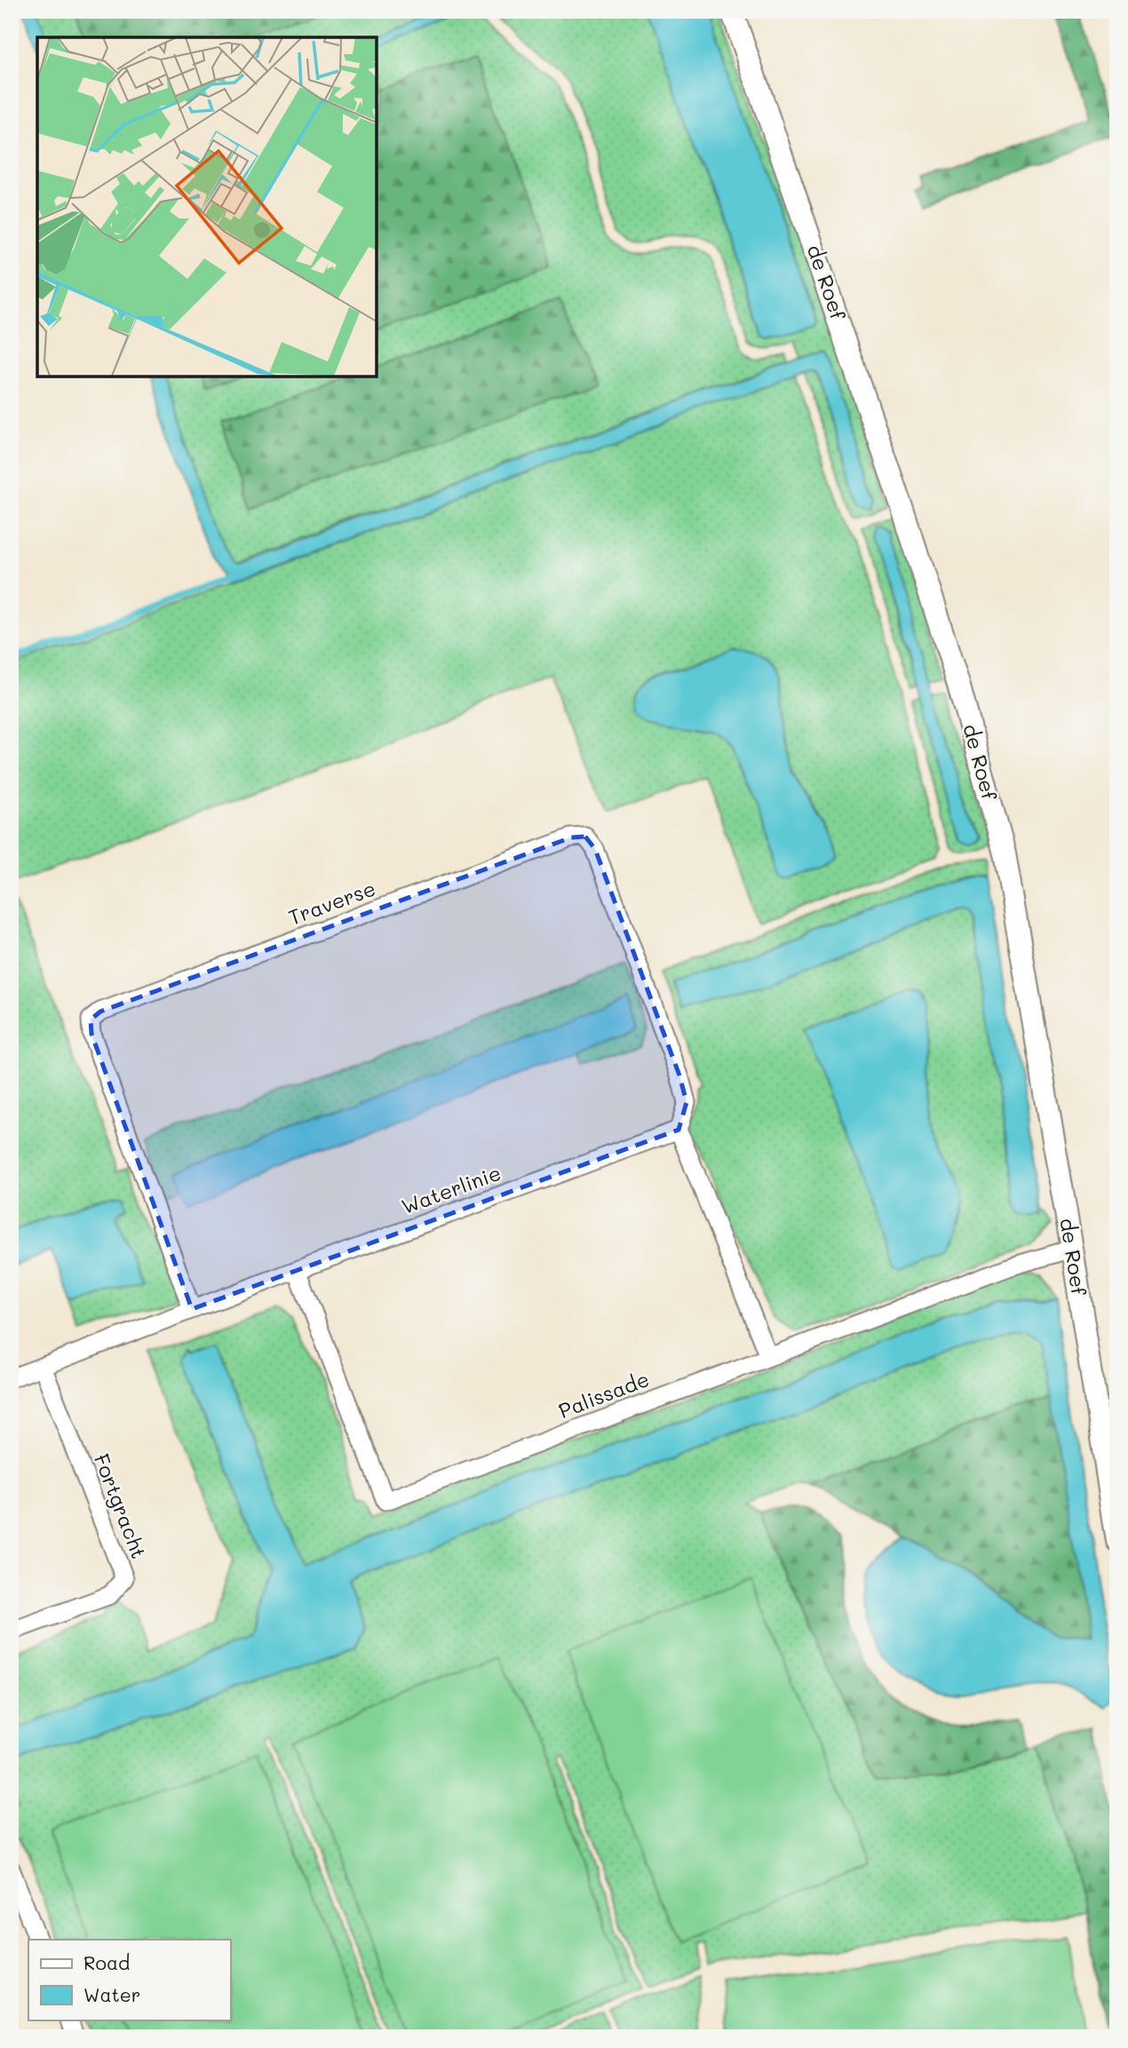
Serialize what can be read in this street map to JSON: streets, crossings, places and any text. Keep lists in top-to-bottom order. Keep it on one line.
{"streets":{"street":["de Roef","Traverse","Waterlinie","Palissade","Fortgracht"]},"crossings":[["de Roef","Palissade"],["Traverse","Waterlinie"],["Waterlinie","Palissade"],["Waterlinie","Fortgracht"]],"legend":["Road","Water"]}
